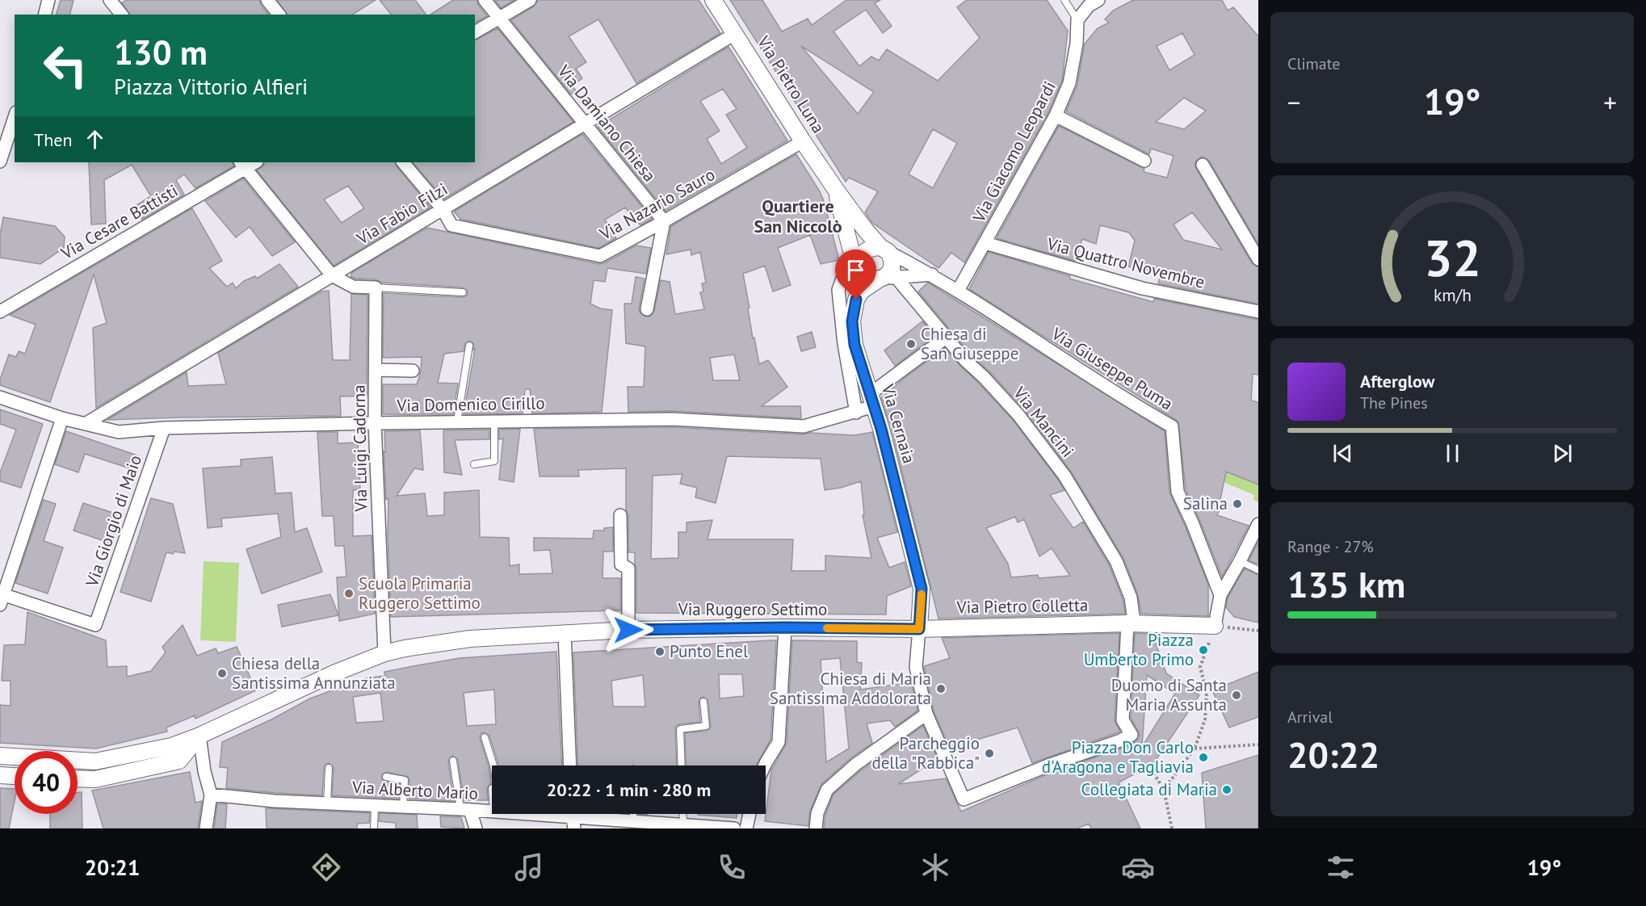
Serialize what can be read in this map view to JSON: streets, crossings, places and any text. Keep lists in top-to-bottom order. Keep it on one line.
{"streets":{"street":["Via Pietro Luna","Via Damiano Chiesa","Via Giacomo Leopardi","Via Nazario Sauro","Via Fabio Filzi","Via Cesare Battisti","Via Quattro Novembre","Via Giuseppe Puma","Via Domenico Cirillo","Via Mancini","Via Cernaia","Via Luigi Cadorna","Via Giorgio di Maio","Via Pietro Colletta","Via Ruggero Settimo","Via Alberto Mario"]},"crossings":[["Via Pietro Luna","Via Nazario Sauro"],["Via Pietro Luna","Via Fabio Filzi"],["Via Pietro Luna","Via Giuseppe Puma"],["Via Pietro Luna","Via Cernaia"],["Via Damiano Chiesa","Via Nazario Sauro"],["Via Damiano Chiesa","Via Fabio Filzi"],["Via Giacomo Leopardi","Via Quattro Novembre"],["Via Giacomo Leopardi","Via Giuseppe Puma"],["Via Nazario Sauro","Via Fabio Filzi"],["Via Fabio Filzi","Via Domenico Cirillo"],["Via Giuseppe Puma","Via Cernaia"],["Via Domenico Cirillo","Via Mancini"],["Via Domenico Cirillo","Via Cernaia"],["Via Domenico Cirillo","Via Luigi Cadorna"],["Via Domenico Cirillo","Via Giorgio di Maio"],["Via Mancini","Via Cernaia"],["Via Mancini","Via Pietro Colletta"],["Via Cernaia","Via Pietro Colletta"],["Via Cernaia","Via Ruggero Settimo"],["Via Luigi Cadorna","Via Ruggero Settimo"],["Via Pietro Colletta","Via Ruggero Settimo"]],"districts":["Quartiere San Niccolò"],"places":["Chiesa di San Giuseppe","Salina","Scuola Primaria Ruggero Settimo","Piazza Umberto Primo","Punto Enel","Chiesa della Santissima Annunziata","Chiesa di Maria Santissima Addolorata","Duomo di Santa Maria Assunta","Parcheggio della \"Rabbica\"","Piazza Don Carlo d'Aragona e Tagliavia","Collegiata di Maria"],"page":{"tile":["Climate",["Range · 27%","135 km"],["Arrival","20:22"]],"turn":["130 m","Piazza Vittorio Alfieri"],"heat":["−","19°","+"],"then":"Then","song":["Afterglow","The Pines"],"limit":"40","trip":"20:22 · 1 min · 280 m","tabs":["20:21","19°"],"gauge":["32","km/h"]}}
